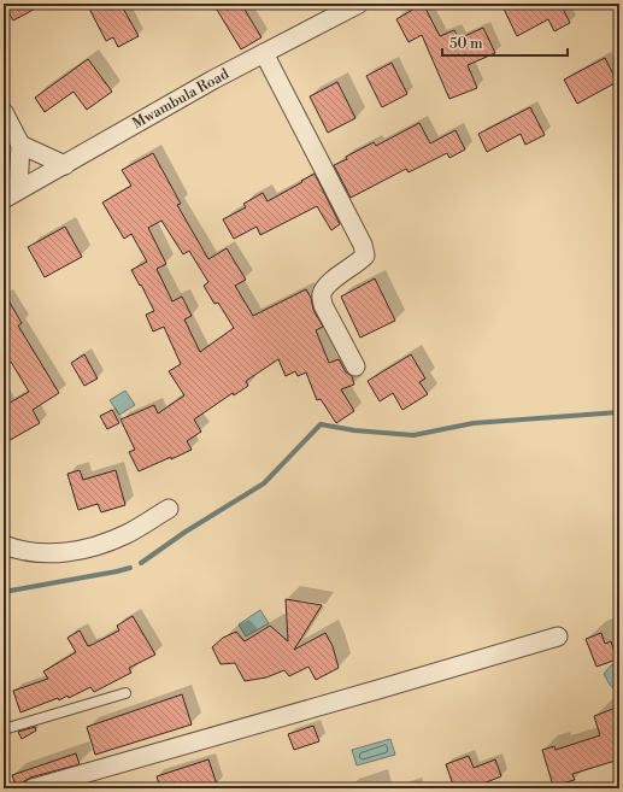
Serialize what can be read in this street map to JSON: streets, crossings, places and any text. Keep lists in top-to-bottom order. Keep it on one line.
{"streets":{"street":["Mwambula Road"]},"scale_bar":"50 m"}
